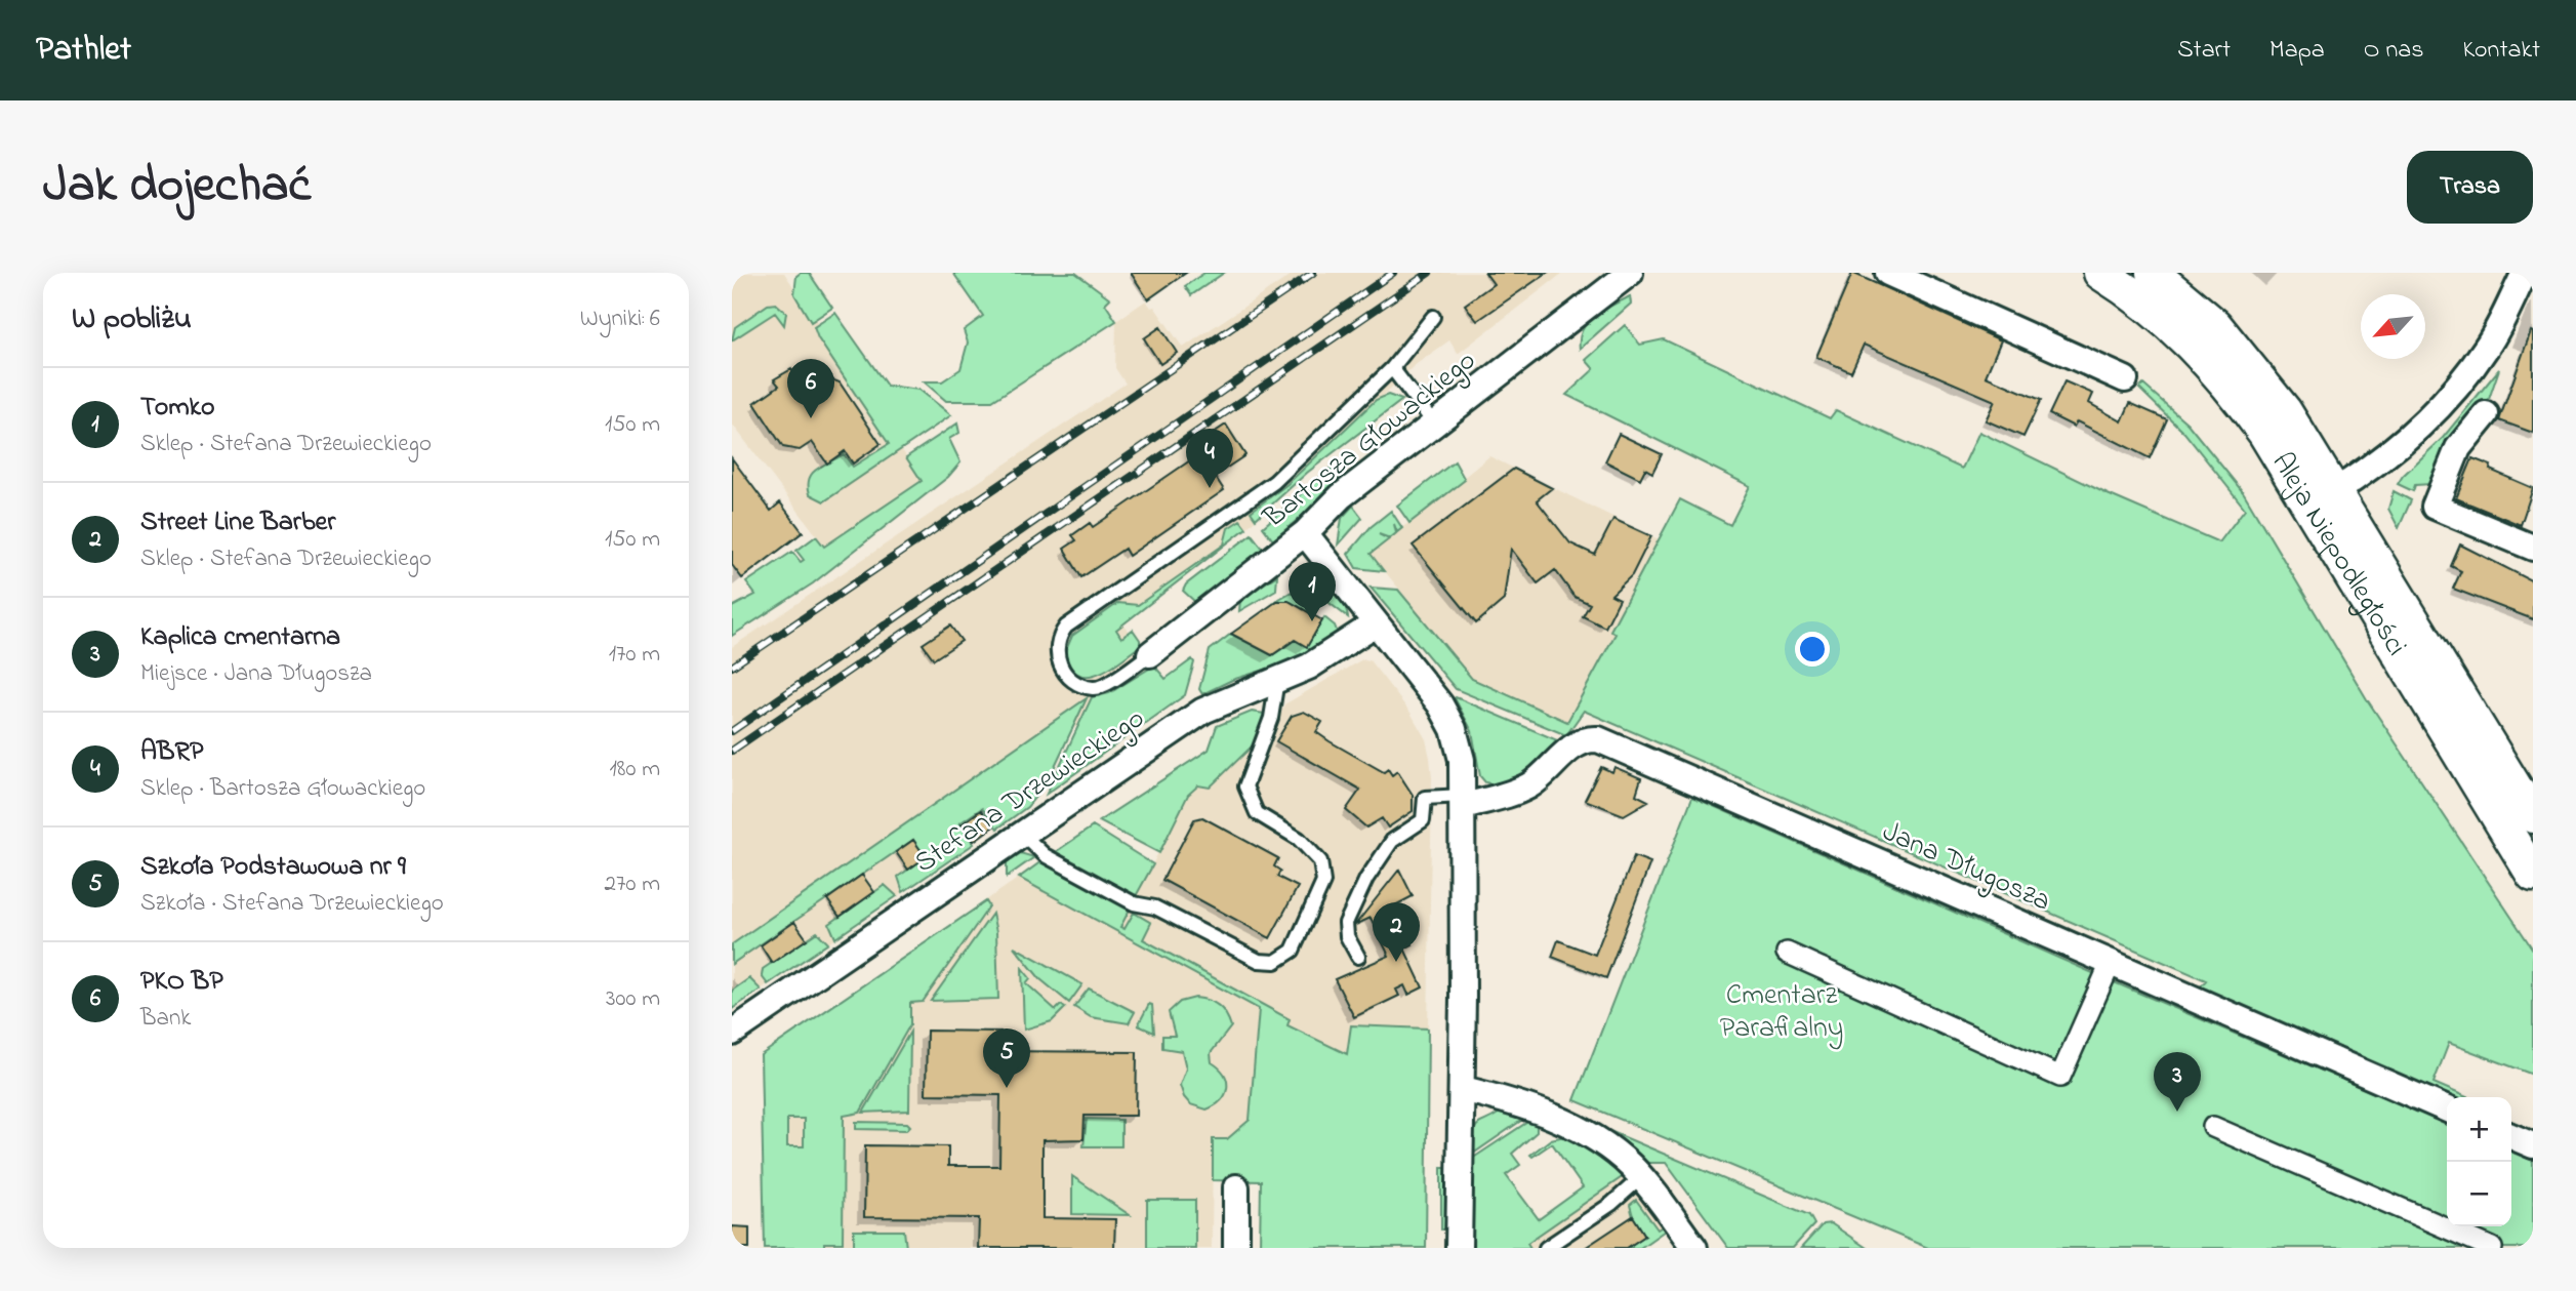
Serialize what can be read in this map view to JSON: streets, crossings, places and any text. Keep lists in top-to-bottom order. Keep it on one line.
{"streets":{"street":["Bartosza Głowackiego","Aleja Niepodległości","Stefana Drzewieckiego","Jana Długosza"]},"parks":["Cmentarz Parafialny"],"north":"bottom left","page":{"header":"Pathlet","nav":["Start","Mapa","O nas","Kontakt"],"title":"Jak dojechać","buttons":"Trasa","heading":["W pobliżu","Wyniki: 6"],"pins":["6","4","1","2","5","3"],"list":[{"mark":"1","name":"Tomko","note":"Sklep · Stefana Drzewieckiego","value":"150 m"},{"mark":"2","name":"Street Line Barber","note":"Sklep · Stefana Drzewieckiego","value":"150 m"},{"mark":"3","name":"Kaplica cmentarna","note":"Miejsce · Jana Długosza","value":"170 m"},{"mark":"4","name":"ABRP","note":"Sklep · Bartosza Głowackiego","value":"180 m"},{"mark":"5","name":"Szkoła Podstawowa nr 9","note":"Szkoła · Stefana Drzewieckiego","value":"270 m"},{"mark":"6","name":"PKO BP","note":"Bank","value":"300 m"}],"map_buttons":["+","−"]}}
